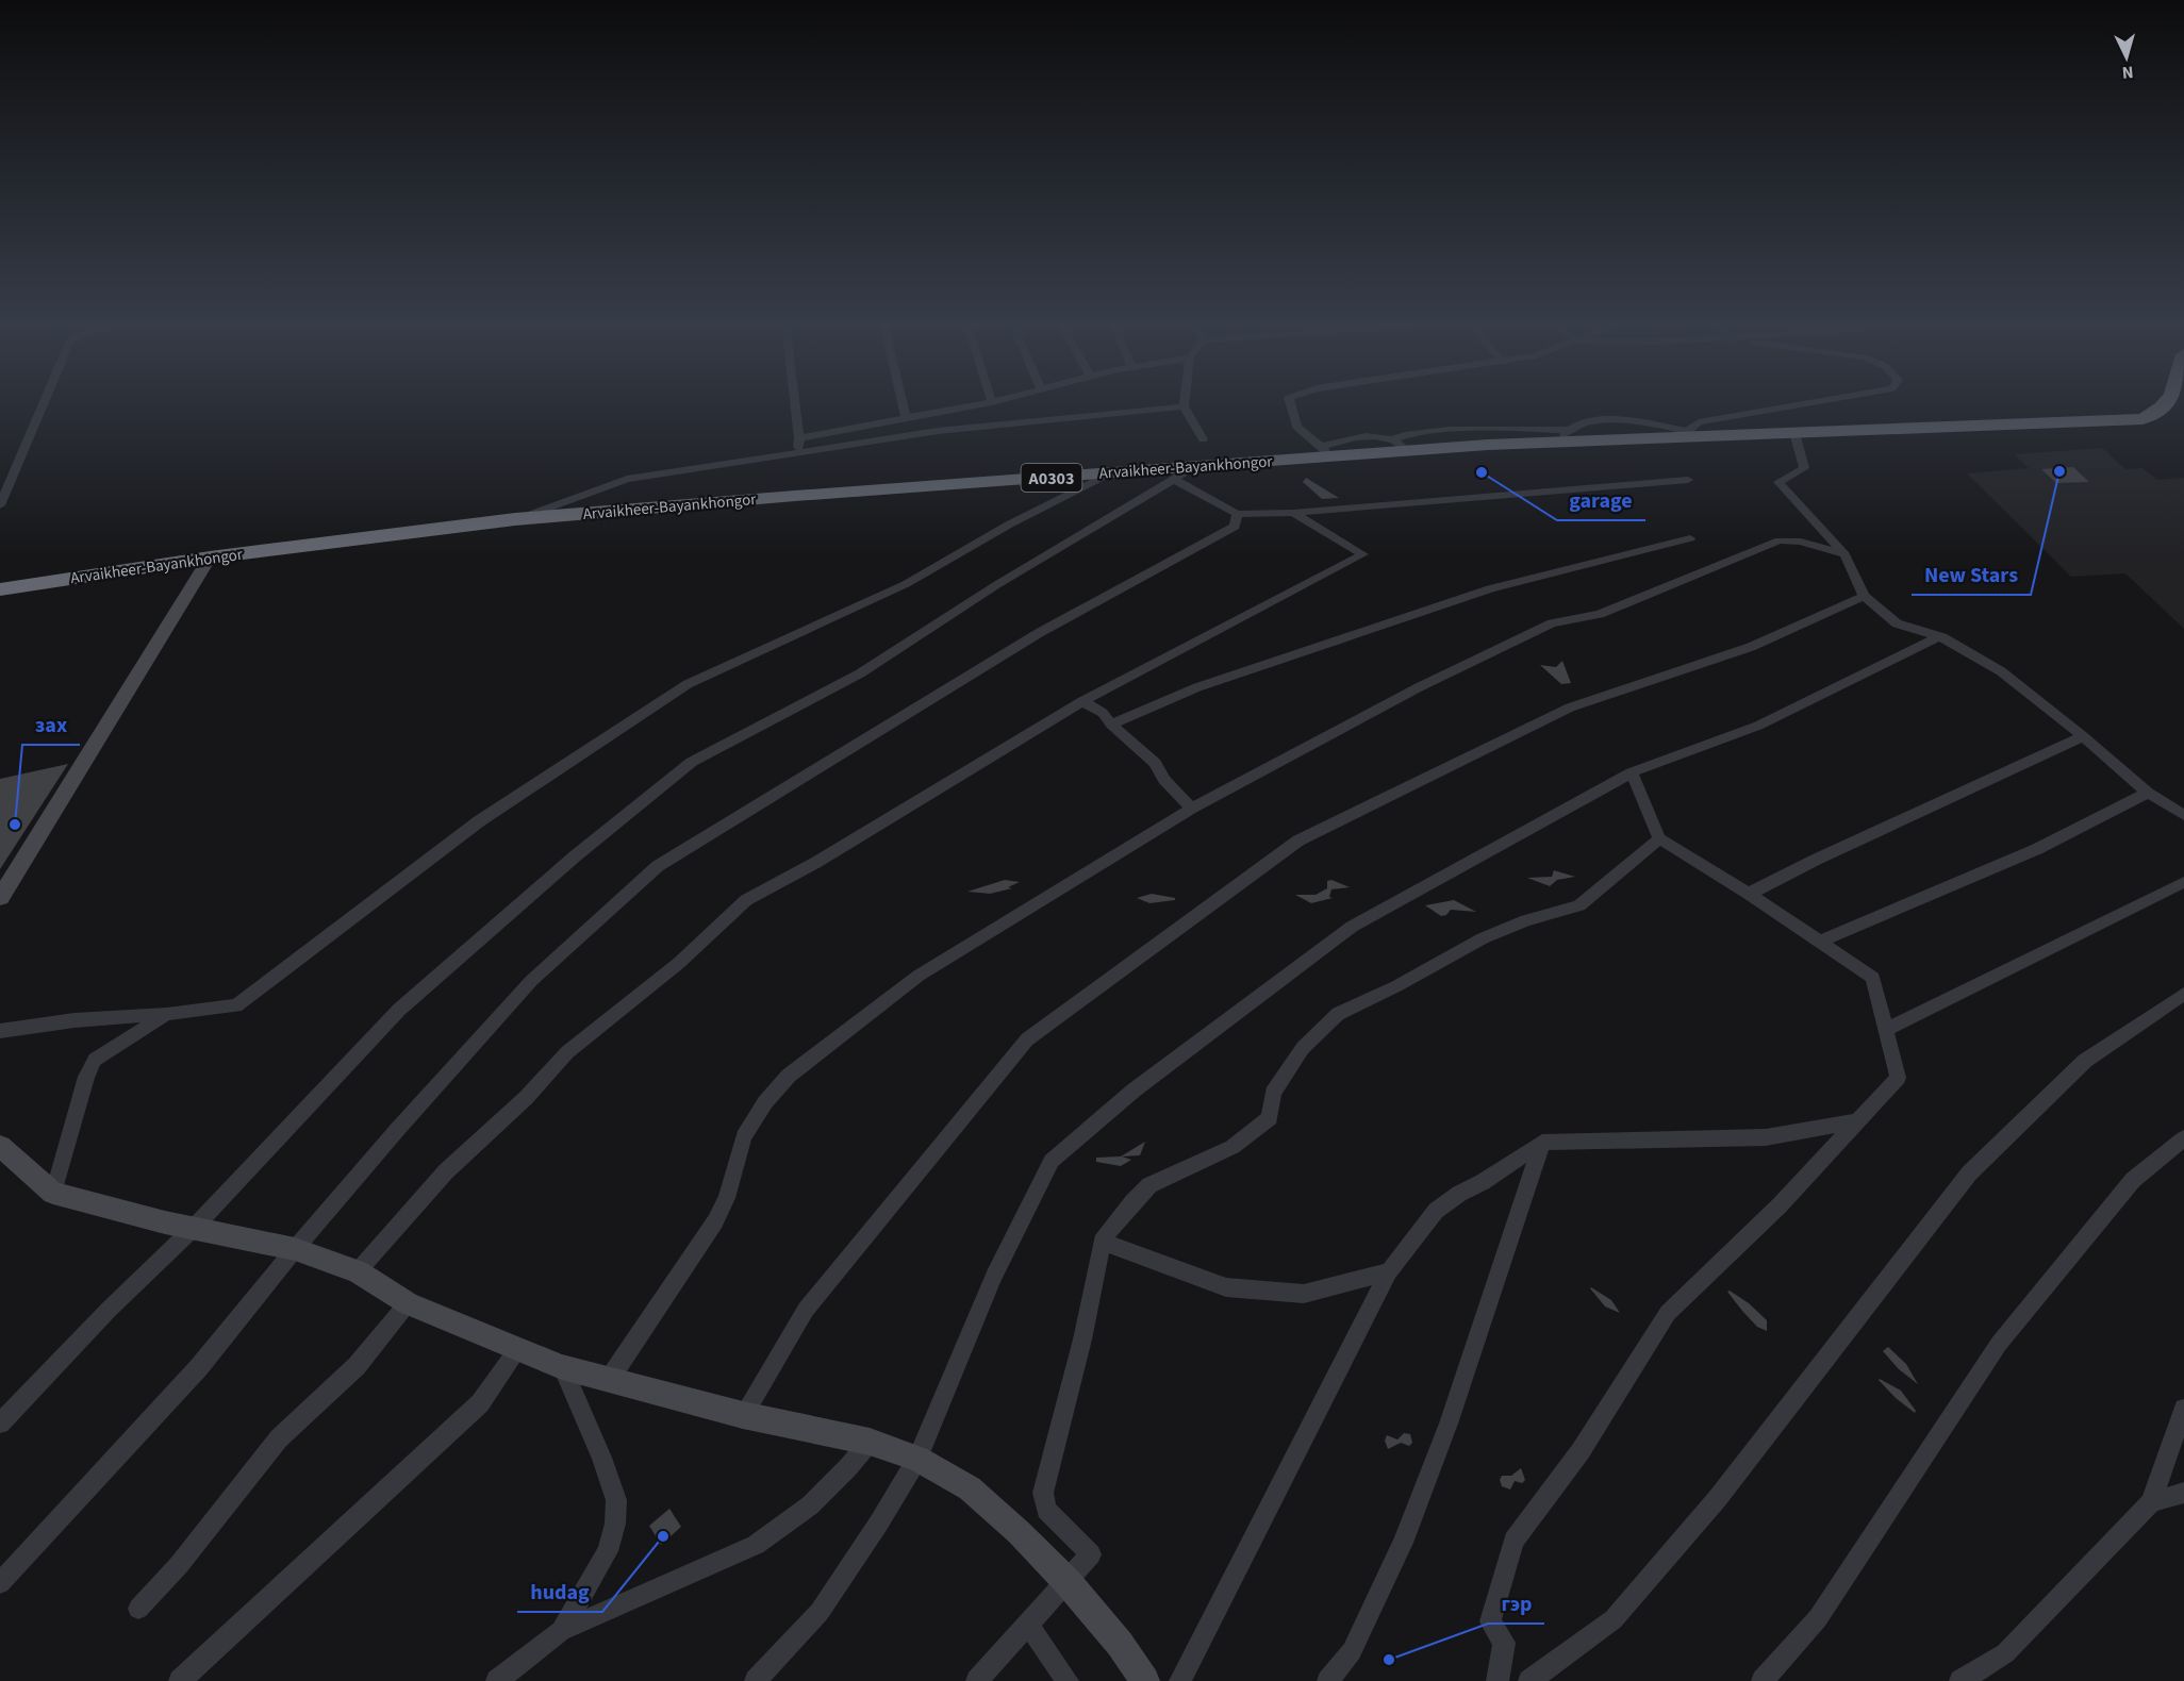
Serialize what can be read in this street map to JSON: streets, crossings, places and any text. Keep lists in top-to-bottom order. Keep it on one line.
{"streets":{"highway":["Arvaikheer-Bayankhongor","A0303"]},"places":["New Stars","garage","зах","hudag","гэр"],"north":"bottom"}
